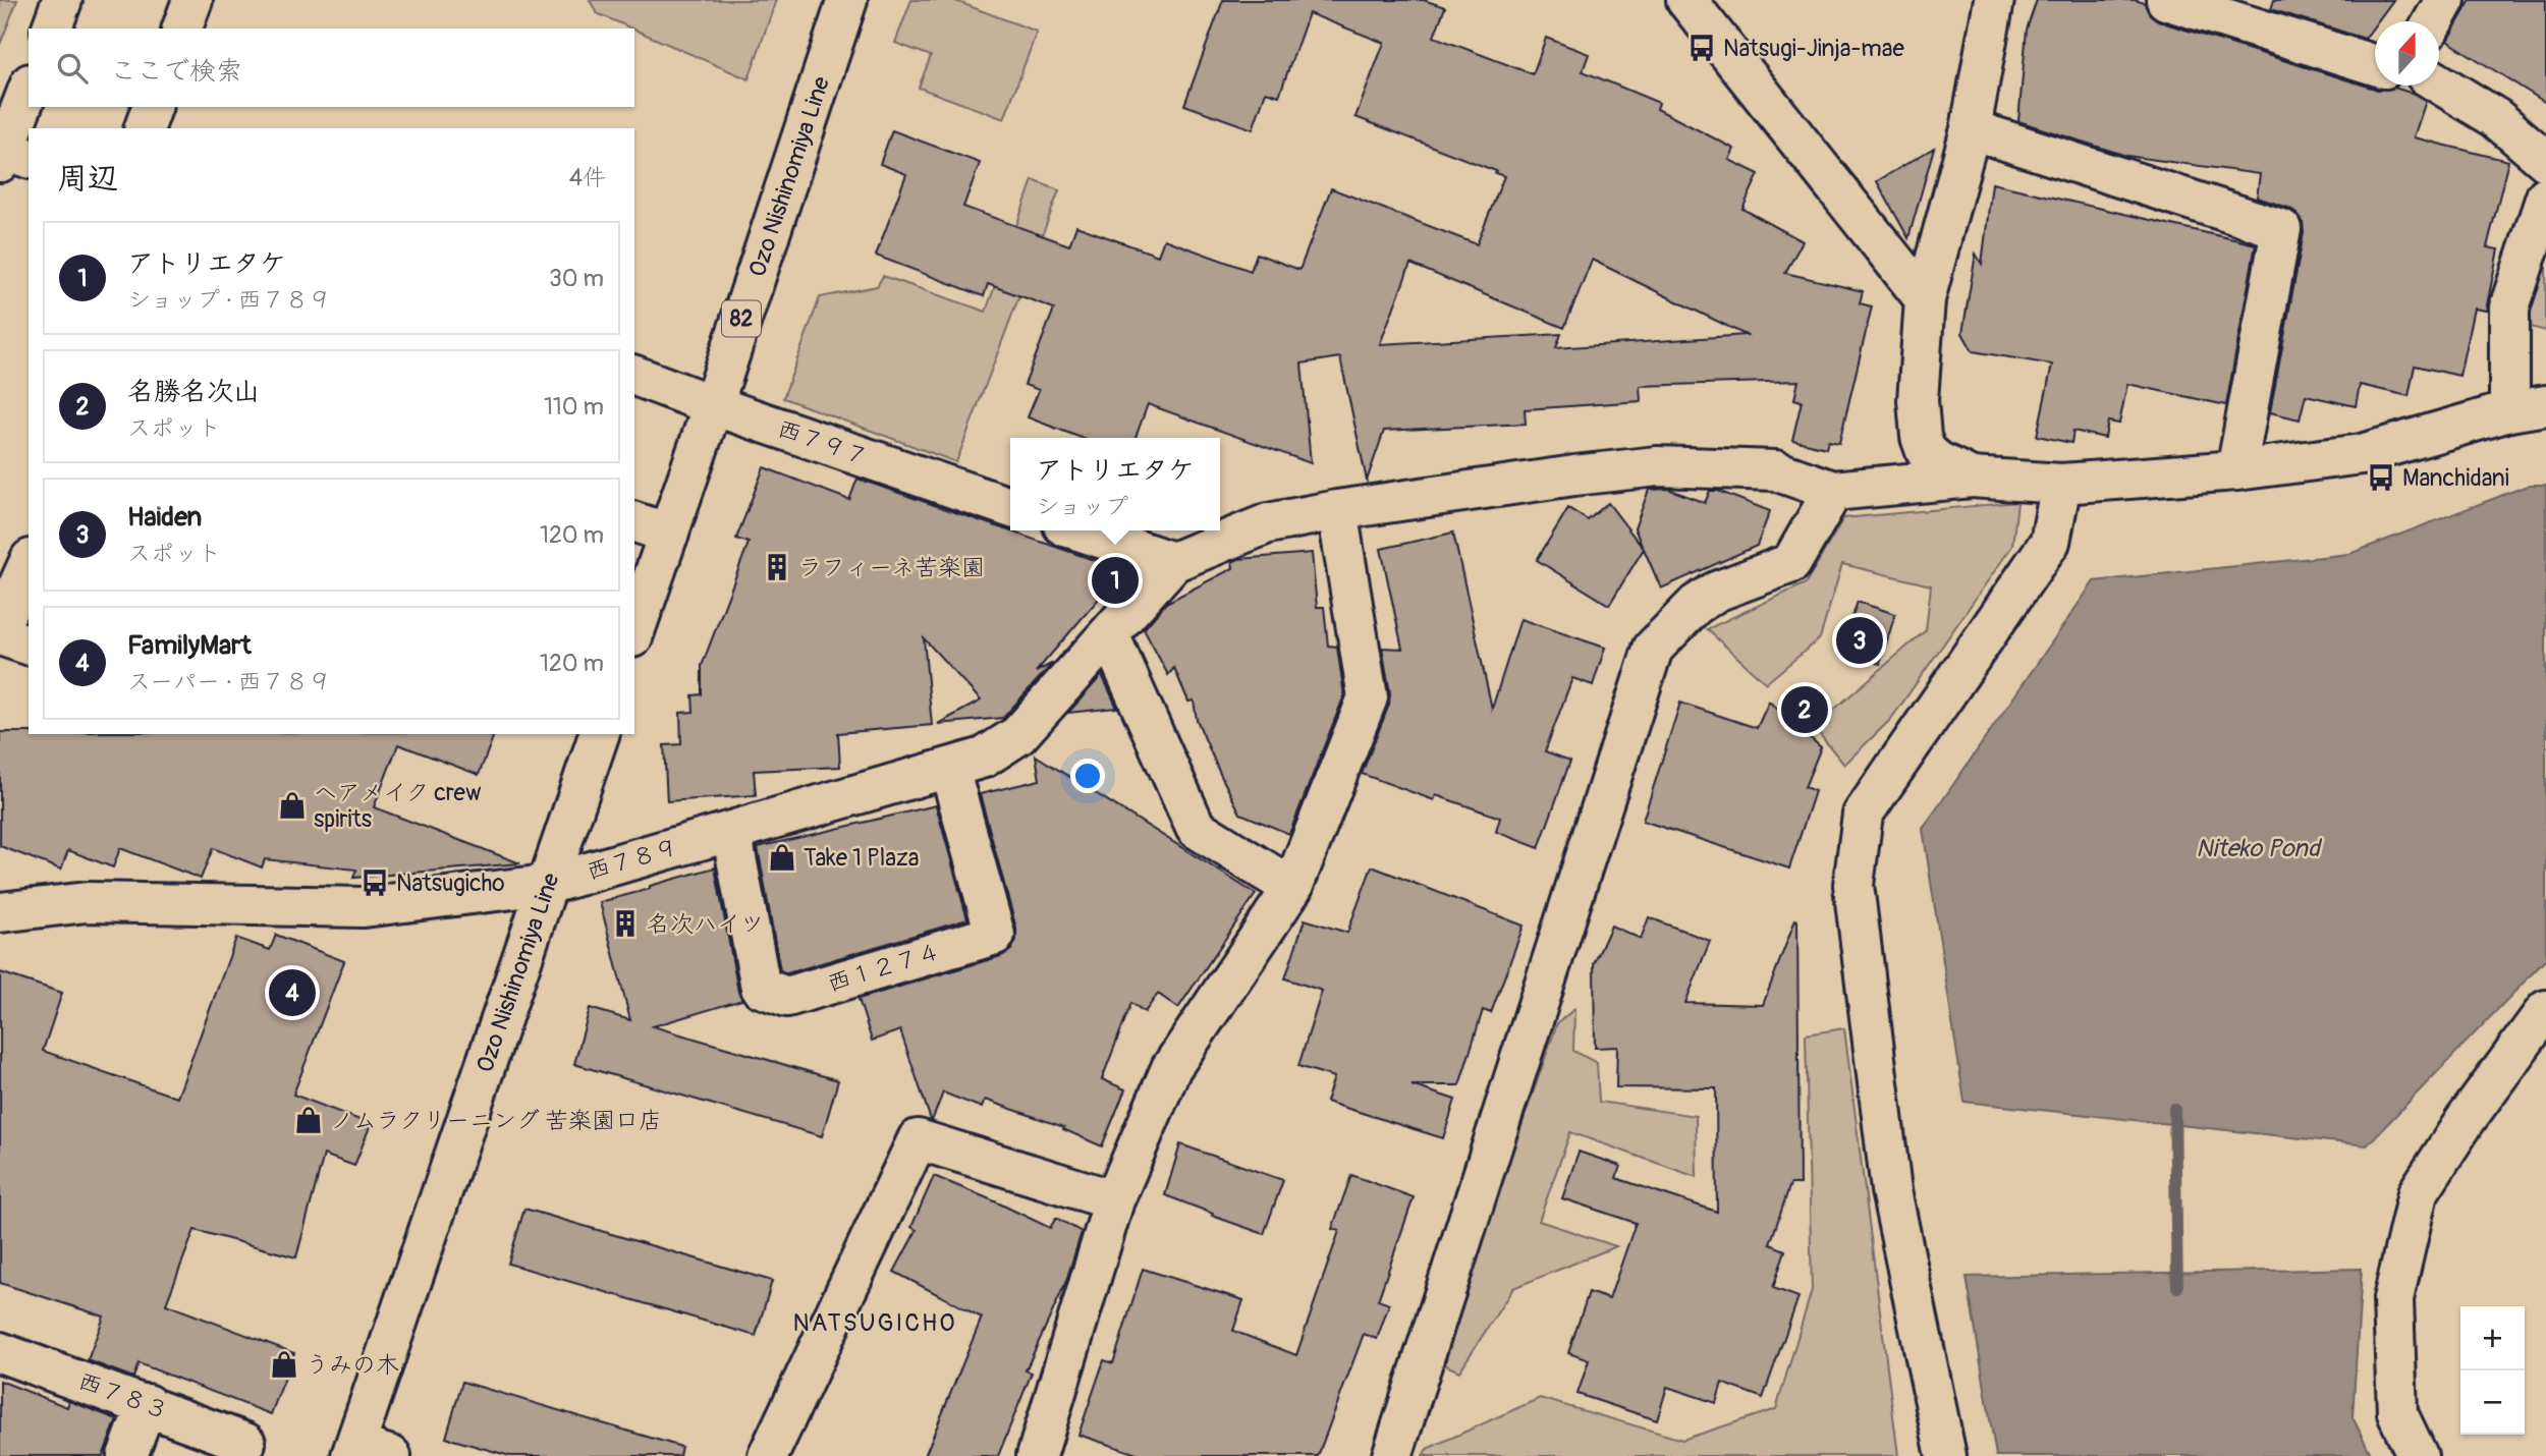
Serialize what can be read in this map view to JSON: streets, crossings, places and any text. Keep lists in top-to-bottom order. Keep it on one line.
{"streets":{"street":["Ozo Nishinomiya Line","82","西７９７","西７８９","西１２７４","西７８３"]},"crossings":[["Ozo Nishinomiya Line","西７９７"],["Ozo Nishinomiya Line","西７８９"],["西７８９","西１２７４"]],"districts":["NATSUGICHO"],"water":["Niteko Pond"],"places":{"bus stop":["Natsugi-Jinja-mae","Manchidani","Natsugicho"],"building":["ラフィーネ苦楽園","名次ハイツ"],"shop":["ヘアメイク crew spirits","Take 1 Plaza","ノムラクリーニング 苦楽園口店","うみの木"]},"north":"top","page":{"search":"ここで検索","heading":["周辺","4件"],"list":[{"mark":"1","name":"アトリエタケ","note":"ショップ · 西７８９","value":"30 m"},{"mark":"2","name":"名勝名次山","note":"スポット","value":"110 m"},{"mark":"3","name":"Haiden","note":"スポット","value":"120 m"},{"mark":"4","name":"FamilyMart","note":"スーパー · 西７８９","value":"120 m"}],"popup":["アトリエタケ","ショップ"],"pins":["1","3","2","4"],"map_buttons":["+","−"]}}
